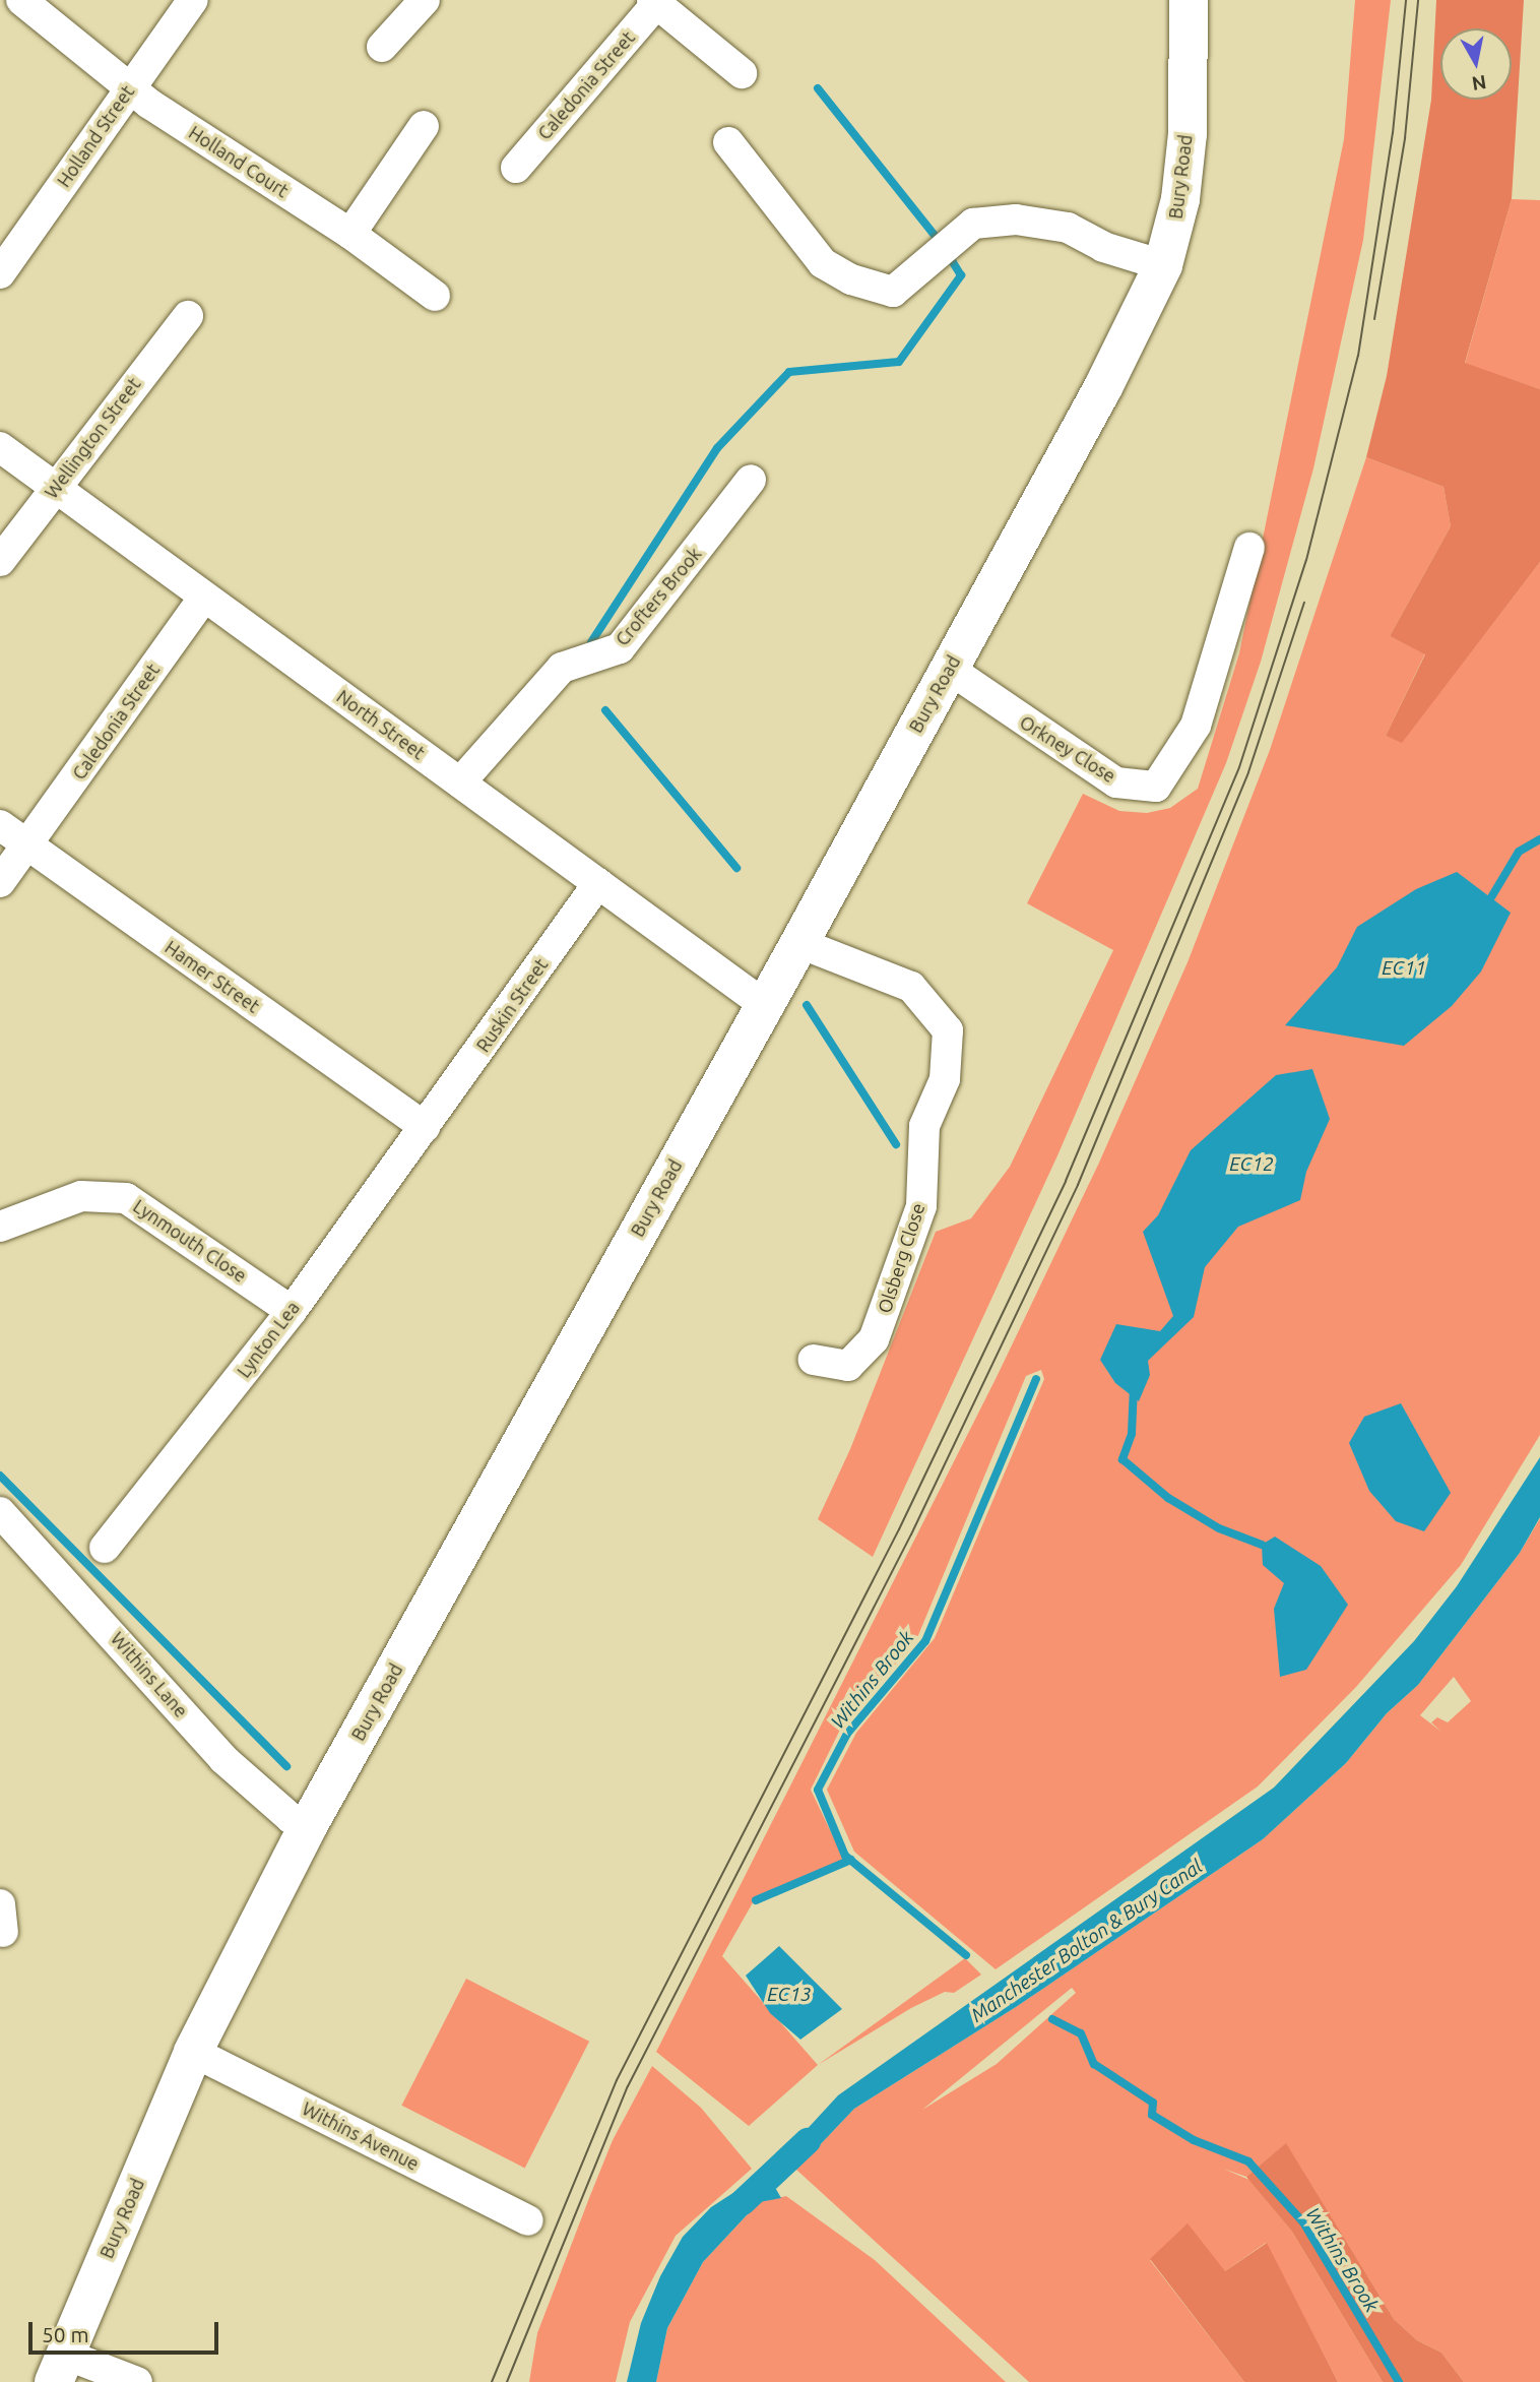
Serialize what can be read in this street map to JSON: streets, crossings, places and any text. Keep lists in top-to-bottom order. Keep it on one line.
{"streets":{"street":["Caledonia Street","Holland Street","Holland Court","Bury Road","Wellington Street","Crofters Brook","North Street","Orkney Close","Hamer Street","Ruskin Street","Lynmouth Close","Olsberg Close","Lynton Lea","Withins Lane","Withins Avenue"]},"crossings":[["Caledonia Street","North Street"],["Caledonia Street","Hamer Street"],["Holland Street","Holland Court"],["Bury Road","North Street"],["Bury Road","Orkney Close"],["Bury Road","Olsberg Close"],["Bury Road","Withins Lane"],["Bury Road","Withins Avenue"],["Wellington Street","North Street"],["Crofters Brook","North Street"],["North Street","Ruskin Street"],["Hamer Street","Ruskin Street"],["Hamer Street","Lynton Lea"],["Ruskin Street","Lynton Lea"],["Lynmouth Close","Lynton Lea"]],"water":["EC11","EC12","Withins Brook","Manchester Bolton & Bury Canal","EC13"],"scale_bar":"50 m","north":"bottom"}
